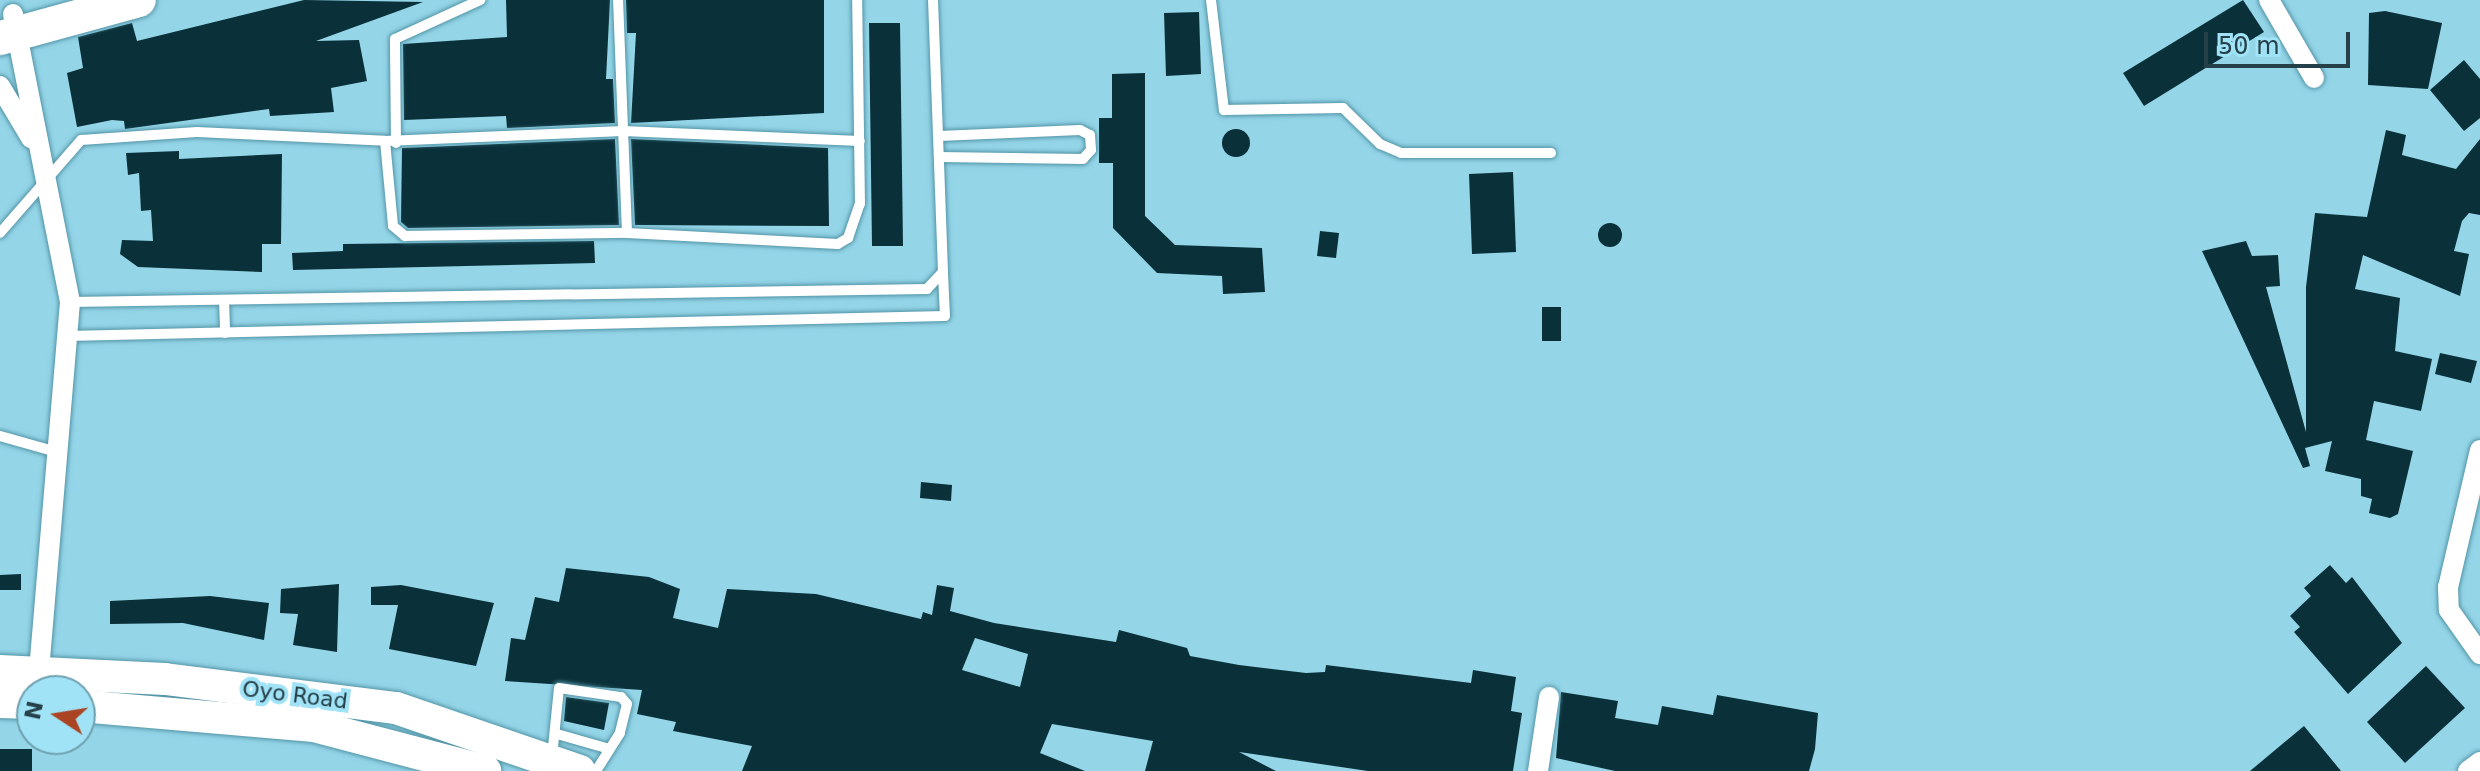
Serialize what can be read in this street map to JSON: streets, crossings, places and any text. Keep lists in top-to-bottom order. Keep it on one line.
{"streets":{"main road":["Oyo Road"]},"scale_bar":"50 m","north":"left"}
